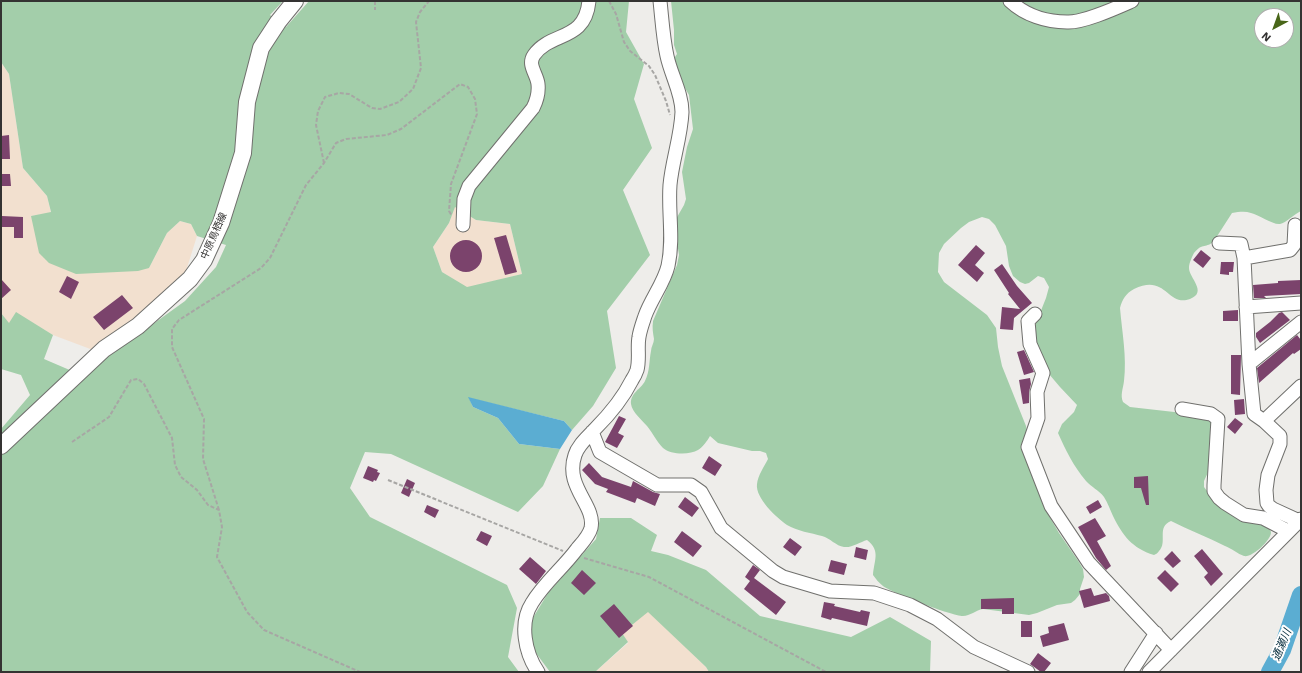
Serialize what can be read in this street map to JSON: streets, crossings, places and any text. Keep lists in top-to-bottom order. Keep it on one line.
{"streets":{"main road":["中原鳥栖線"]},"water":["通瀬川"],"north":"bottom left"}
